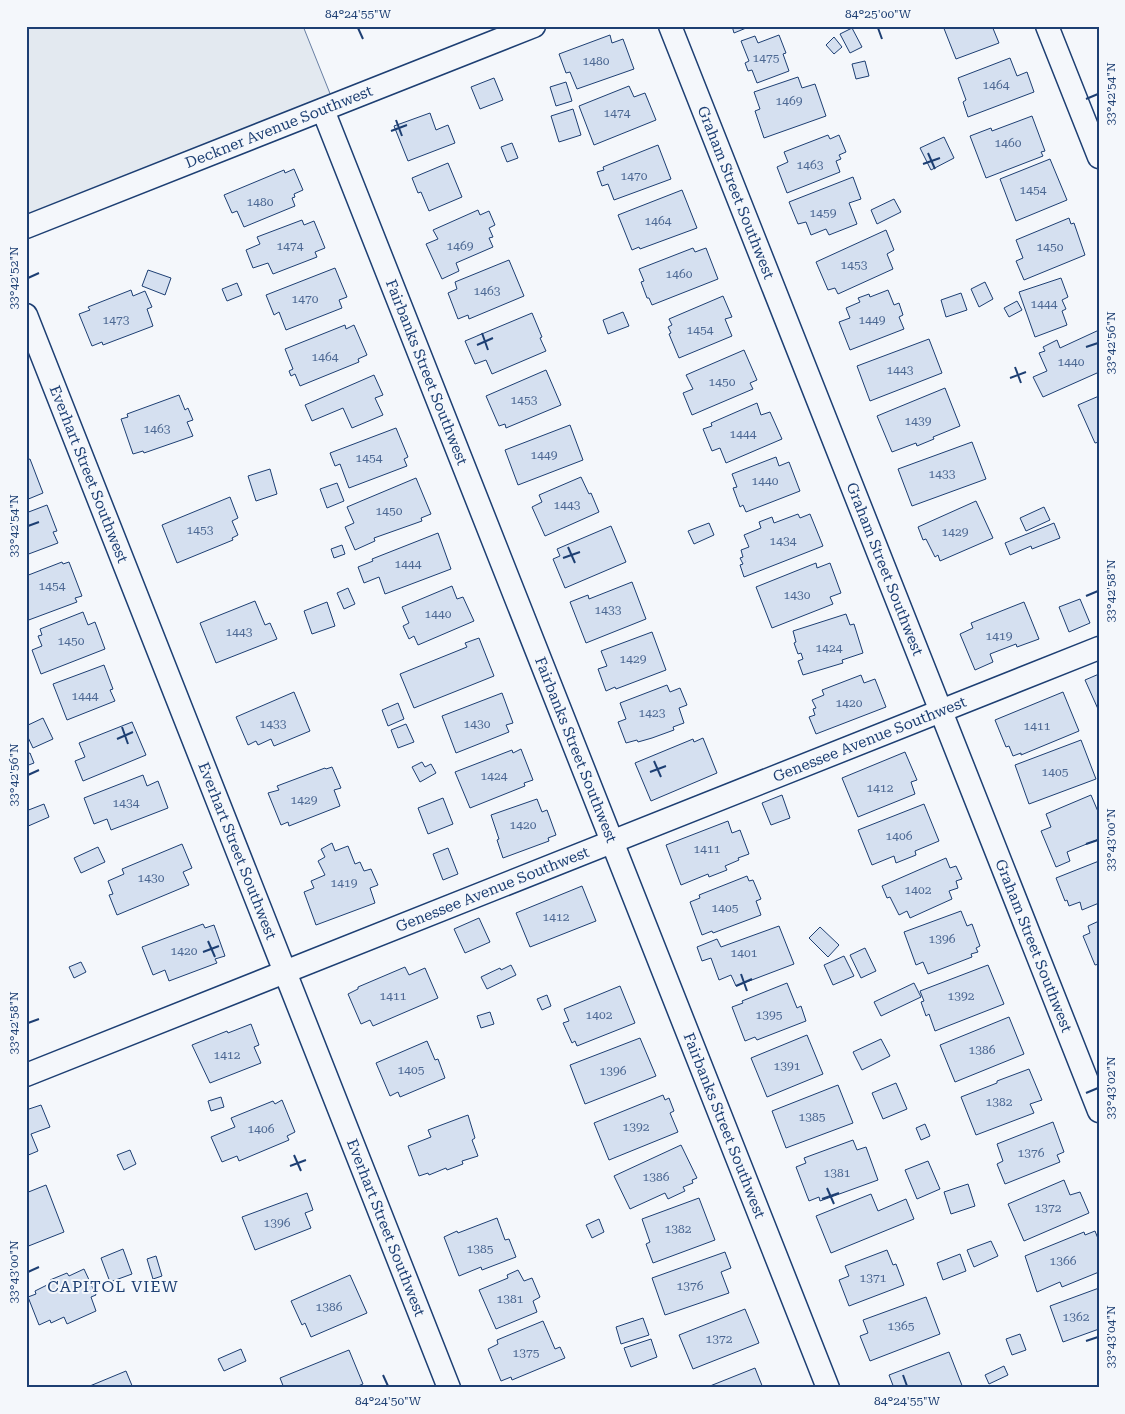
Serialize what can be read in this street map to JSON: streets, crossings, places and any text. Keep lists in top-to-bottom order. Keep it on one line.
{"streets":{"street":["Deckner Avenue Southwest","Graham Street Southwest","Fairbanks Street Southwest","Everhart Street Southwest","Genessee Avenue Southwest"]},"crossings":[["Deckner Avenue Southwest","Fairbanks Street Southwest"],["Graham Street Southwest","Genessee Avenue Southwest"],["Fairbanks Street Southwest","Genessee Avenue Southwest"],["Everhart Street Southwest","Genessee Avenue Southwest"]],"districts":["CAPITOL VIEW"],"house_numbers":["1475","1480","1464","1469","1474","1460","1463","1470","1454","1480","1459","1464","1474","1469","1450","1453","1460","1463","1470","1444","1473","1449","1454","1464","1440","1443","1450","1453","1439","1463","1444","1449","1454","1433","1440","1443","1450","1453","1429","1434","1444","1454","1430","1433","1440","1443","1419","1450","1424","1429","1444","1420","1423","1433","1430","1411","1405","1424","1412","1429","1434","1420","1406","1411","1430","1419","1402","1405","1412","1396","1420","1401","1411","1392","1402","1395","1386","1412","1391","1405","1396","1382","1385","1392","1406","1376","1381","1386","1372","1396","1382","1385","1366","1371","1376","1381","1386","1362","1365","1372","1375"],"coordinates":["84°24'55\"W","84°25'00\"W","33°42'54\"N","33°42'52\"N","33°42'56\"N","33°42'58\"N","33°43'00\"N","33°43'02\"N","33°43'04\"N","84°24'50\"W"]}
